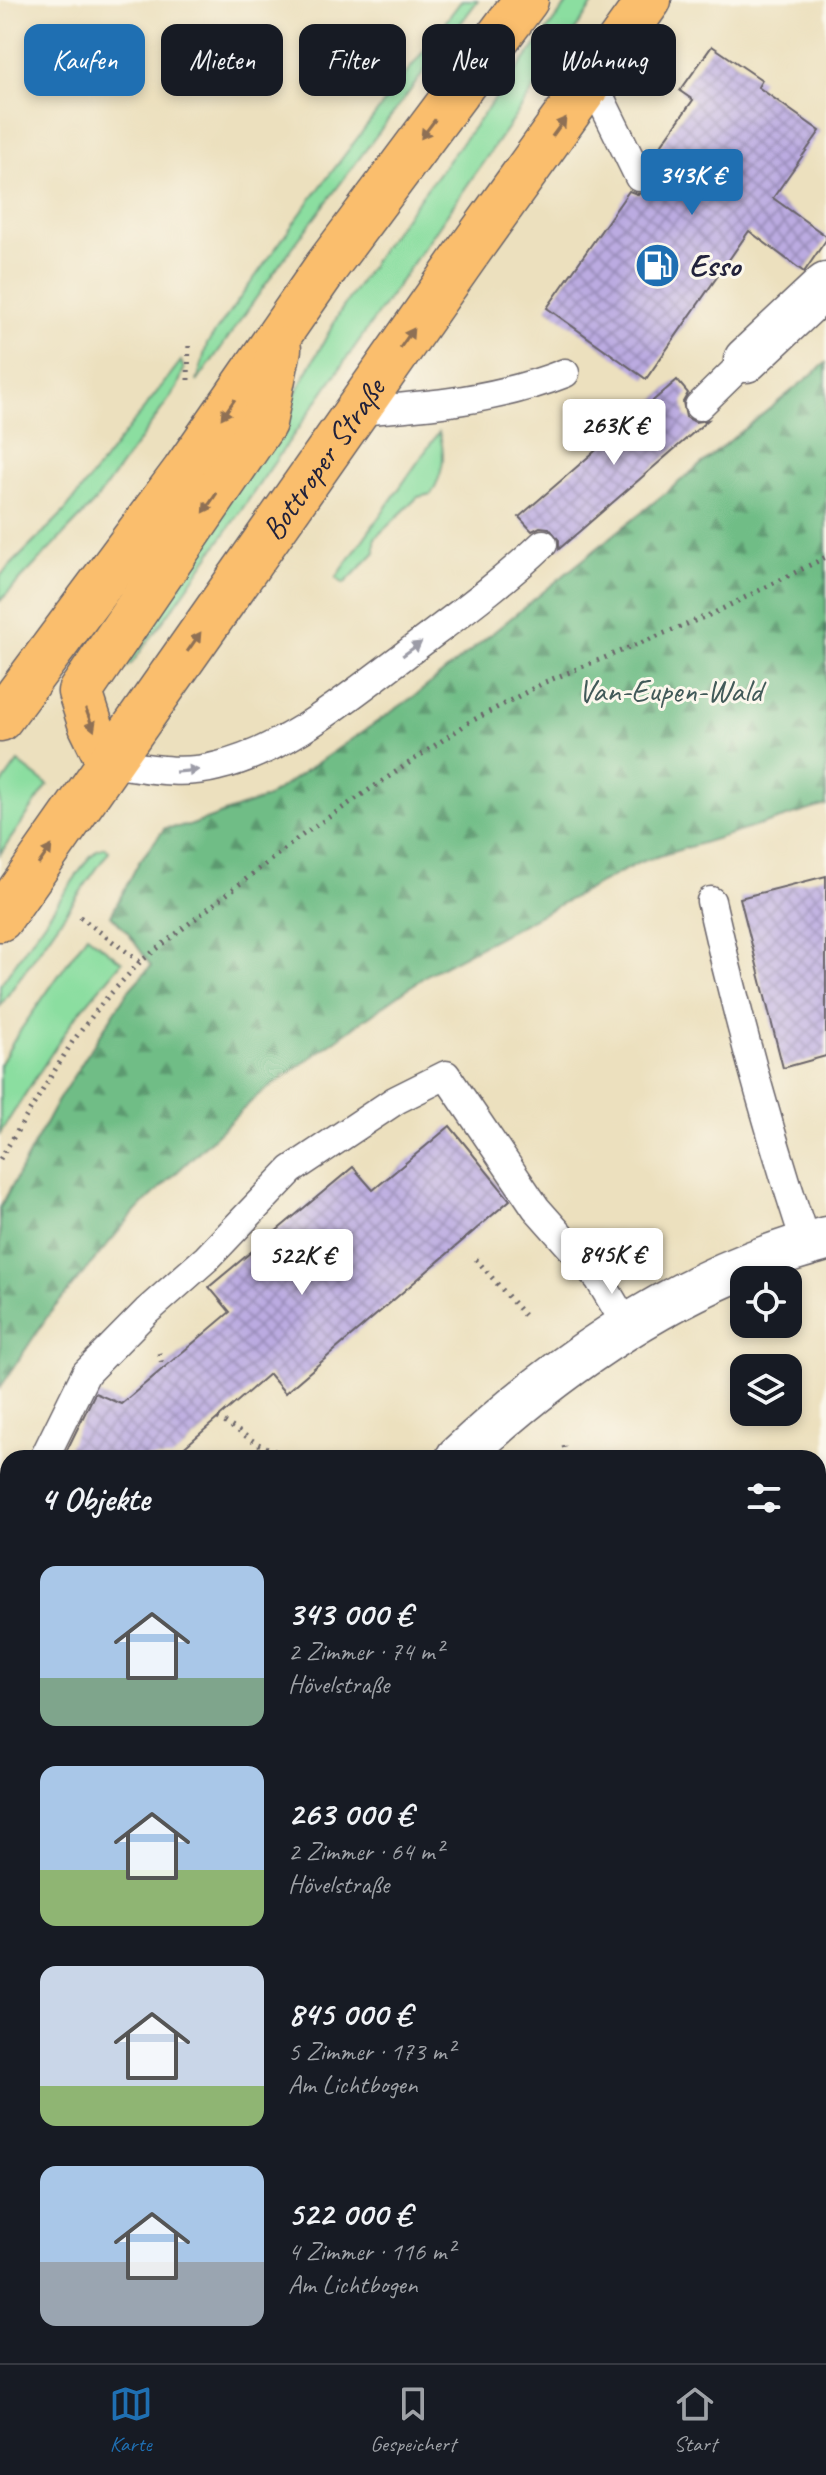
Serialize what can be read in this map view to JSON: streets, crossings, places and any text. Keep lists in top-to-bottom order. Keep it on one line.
{"streets":{"main road":["Bottroper Straße"]},"parks":["Van-Eupen-Wald"],"places":{"fuel station":["Esso"]},"page":{"chip":["Kaufen","Mieten","Filter","Neu","Wohnung"],"price":["343K €","263K €","845K €","522K €"],"heading":"4 Objekte","list":[{"name":"343 000 €","note":"2 Zimmer · 74 m² · Hövelstraße"},{"name":"263 000 €","note":"2 Zimmer · 64 m² · Hövelstraße"},{"name":"845 000 €","note":"5 Zimmer · 173 m² · Am Lichtbogen"},{"name":"522 000 €","note":"4 Zimmer · 116 m² · Am Lichtbogen"}],"tabs":["Karte","Gespeichert","Start"]}}
